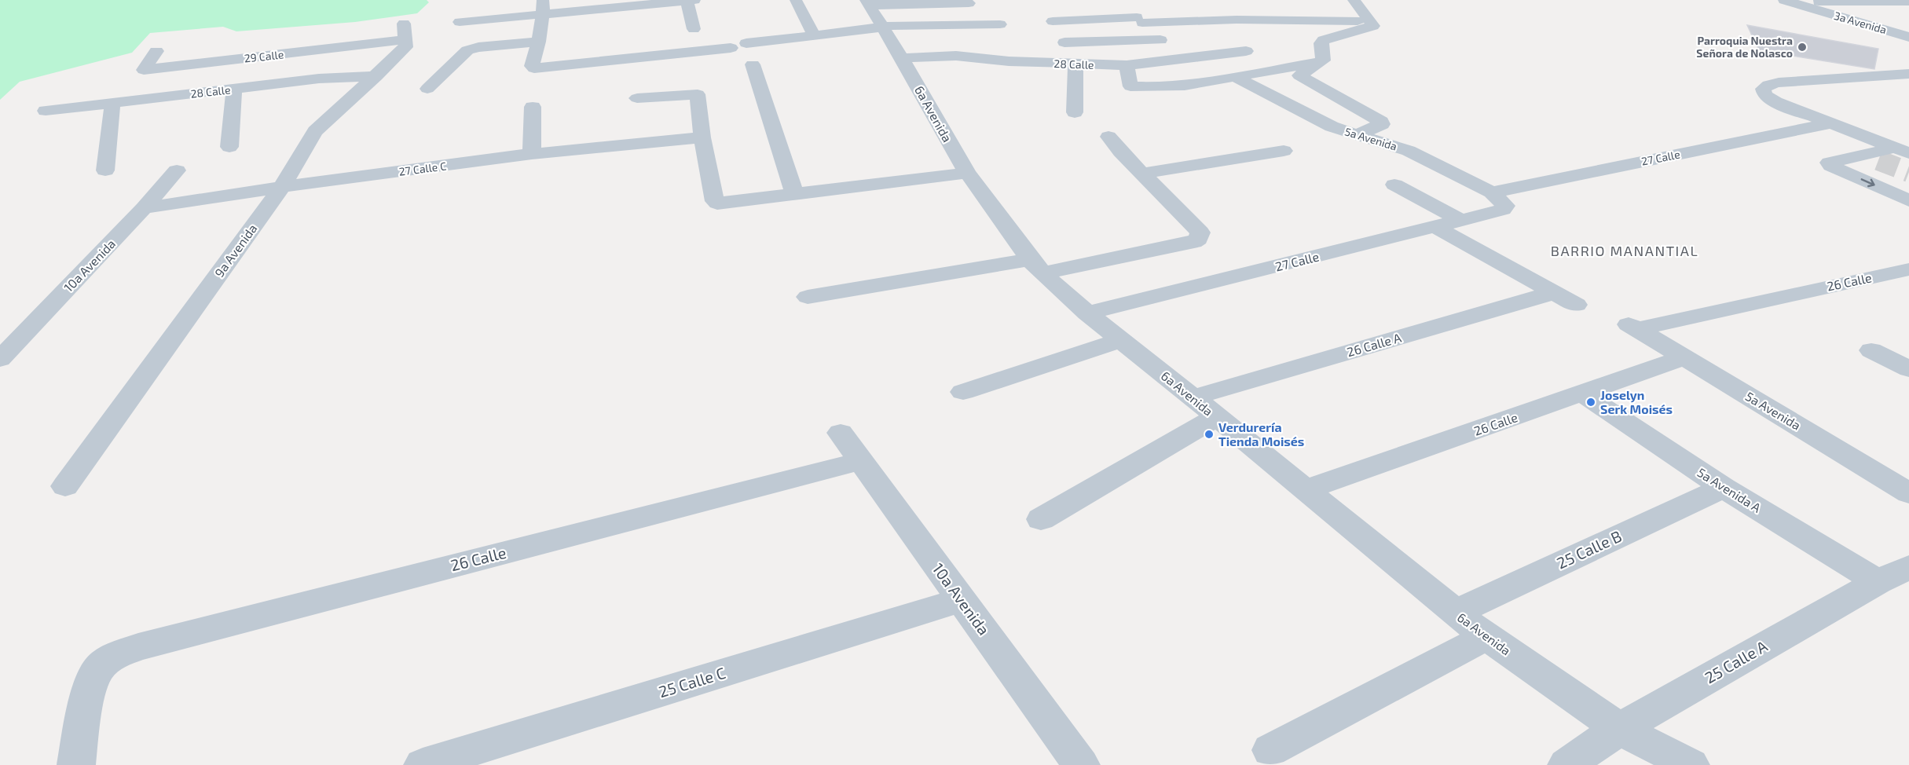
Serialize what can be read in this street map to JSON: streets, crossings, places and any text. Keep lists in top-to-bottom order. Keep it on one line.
{"streets":{"street":["3a Avenida","29 Calle","28 Calle","6a Avenida","5a Avenida","27 Calle","27 Calle C","9a Avenida","10a Avenida","26 Calle","26 Calle A","5a Avenida A","25 Calle B","25 Calle A","25 Calle C"]},"crossings":[["29 Calle","9a Avenida"],["28 Calle","6a Avenida"],["28 Calle","9a Avenida"],["6a Avenida","27 Calle"],["6a Avenida","26 Calle"],["6a Avenida","26 Calle A"],["6a Avenida","25 Calle B"],["6a Avenida","25 Calle A"],["5a Avenida","27 Calle"],["5a Avenida","26 Calle"],["27 Calle C","9a Avenida"],["27 Calle C","10a Avenida"],["10a Avenida","26 Calle"],["10a Avenida","25 Calle C"],["26 Calle","5a Avenida A"],["5a Avenida A","25 Calle B"],["5a Avenida A","25 Calle A"]],"districts":["BARRIO MANANTIAL"],"places":["Parroquia Nuestra Señora de Nolasco","Joselyn Serk Moisés","Verdurería Tienda Moisés"]}
